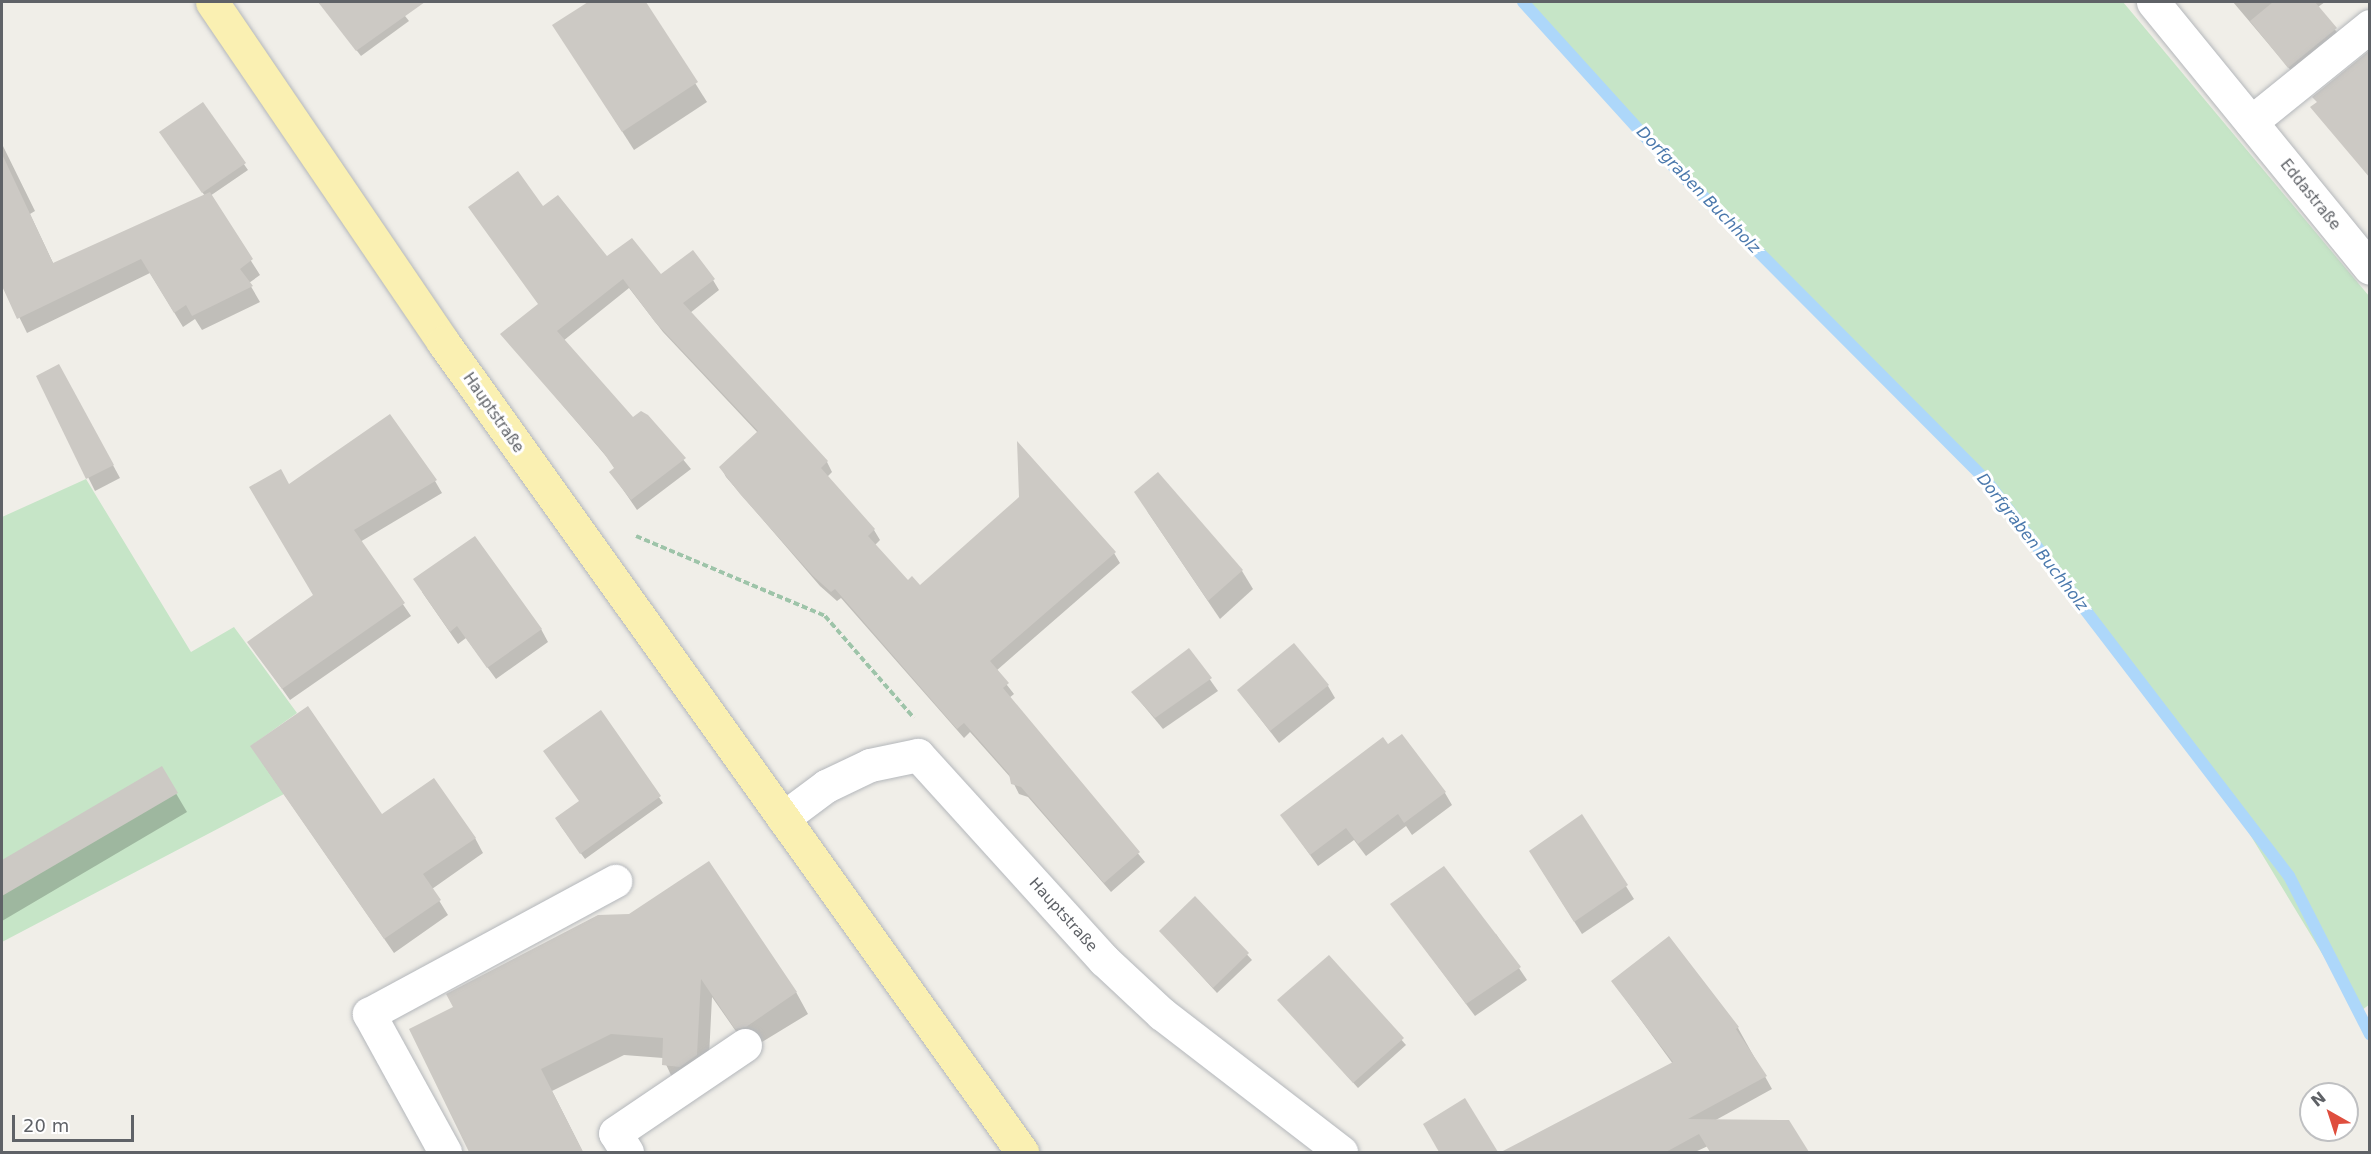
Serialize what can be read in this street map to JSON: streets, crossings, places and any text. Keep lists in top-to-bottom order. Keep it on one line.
{"streets":{"main road":["Hauptstraße"],"street":["Eddastraße"]},"water":["Dorfgraben Buchholz"],"scale_bar":"20 m","north":"top left"}
